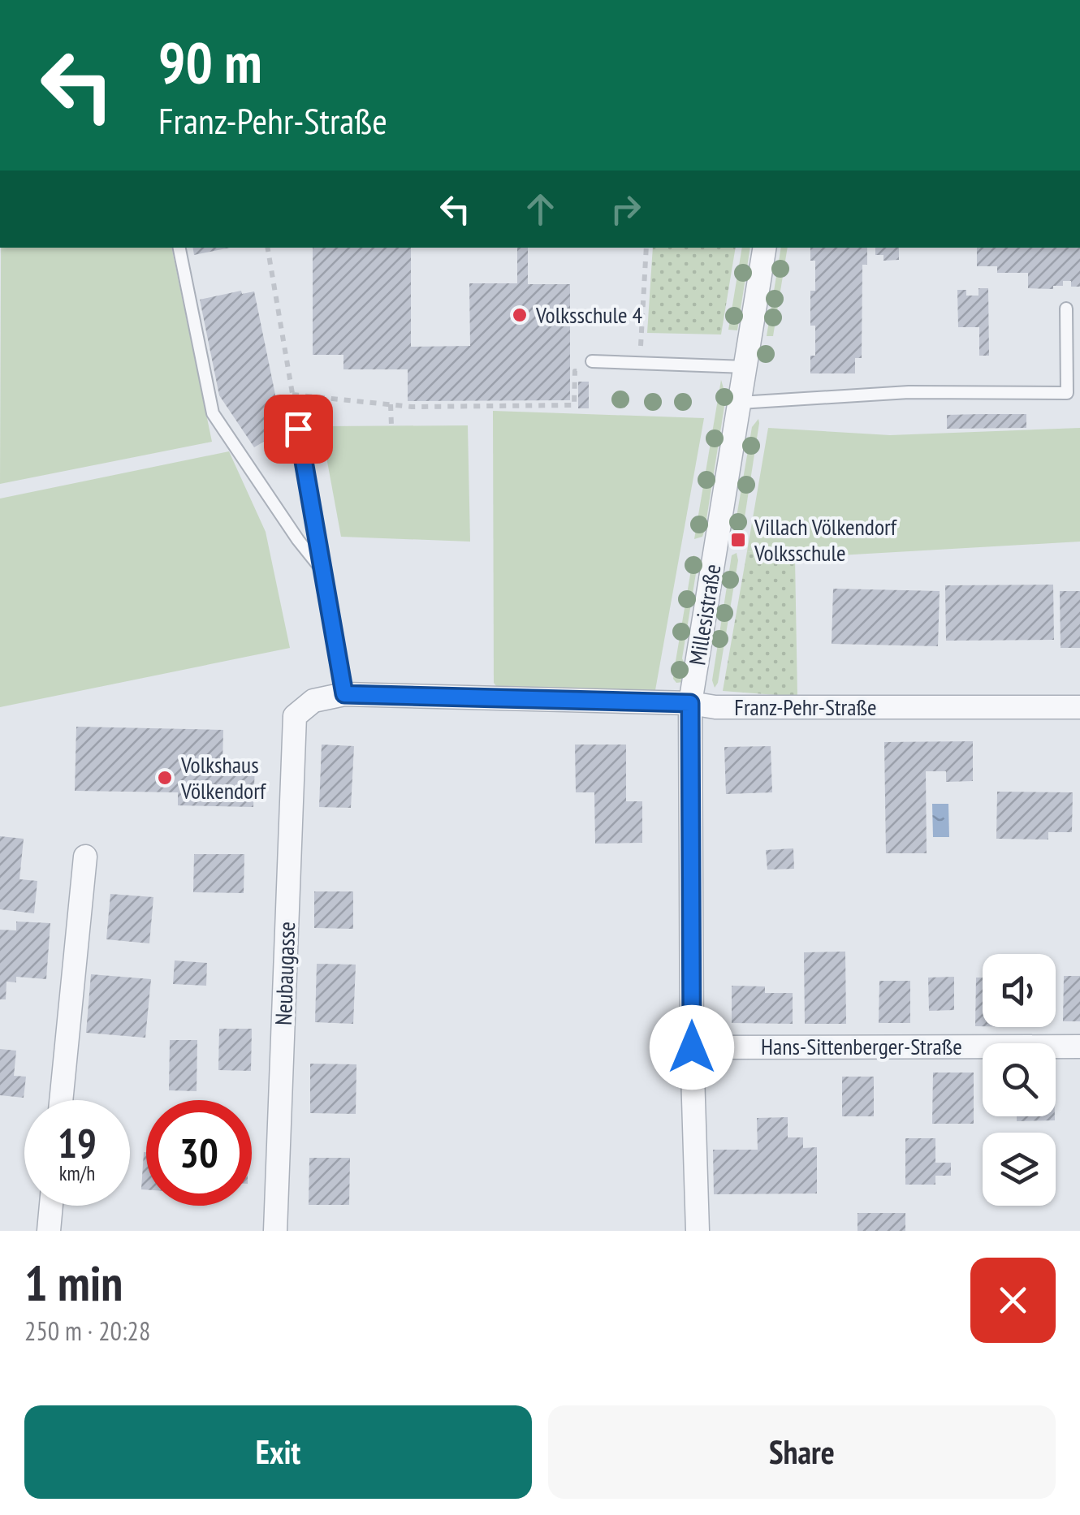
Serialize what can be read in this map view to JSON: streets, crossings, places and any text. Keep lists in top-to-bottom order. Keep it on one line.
{"streets":{"street":["Millesistraße","Franz-Pehr-Straße","Neubaugasse","Hans-Sittenberger-Straße"]},"crossings":[["Millesistraße","Franz-Pehr-Straße"],["Millesistraße","Hans-Sittenberger-Straße"],["Franz-Pehr-Straße","Neubaugasse"]],"places":{"other":["Volksschule 4","Volkshaus Völkendorf"],"transit":["Villach Völkendorf Volksschule"]},"page":{"turn":["90 m","Franz-Pehr-Straße"],"speed":"19 km/h","limit":"30","heading":["1 min","250 m · 20:28"],"buttons":["Exit","Share"]}}
